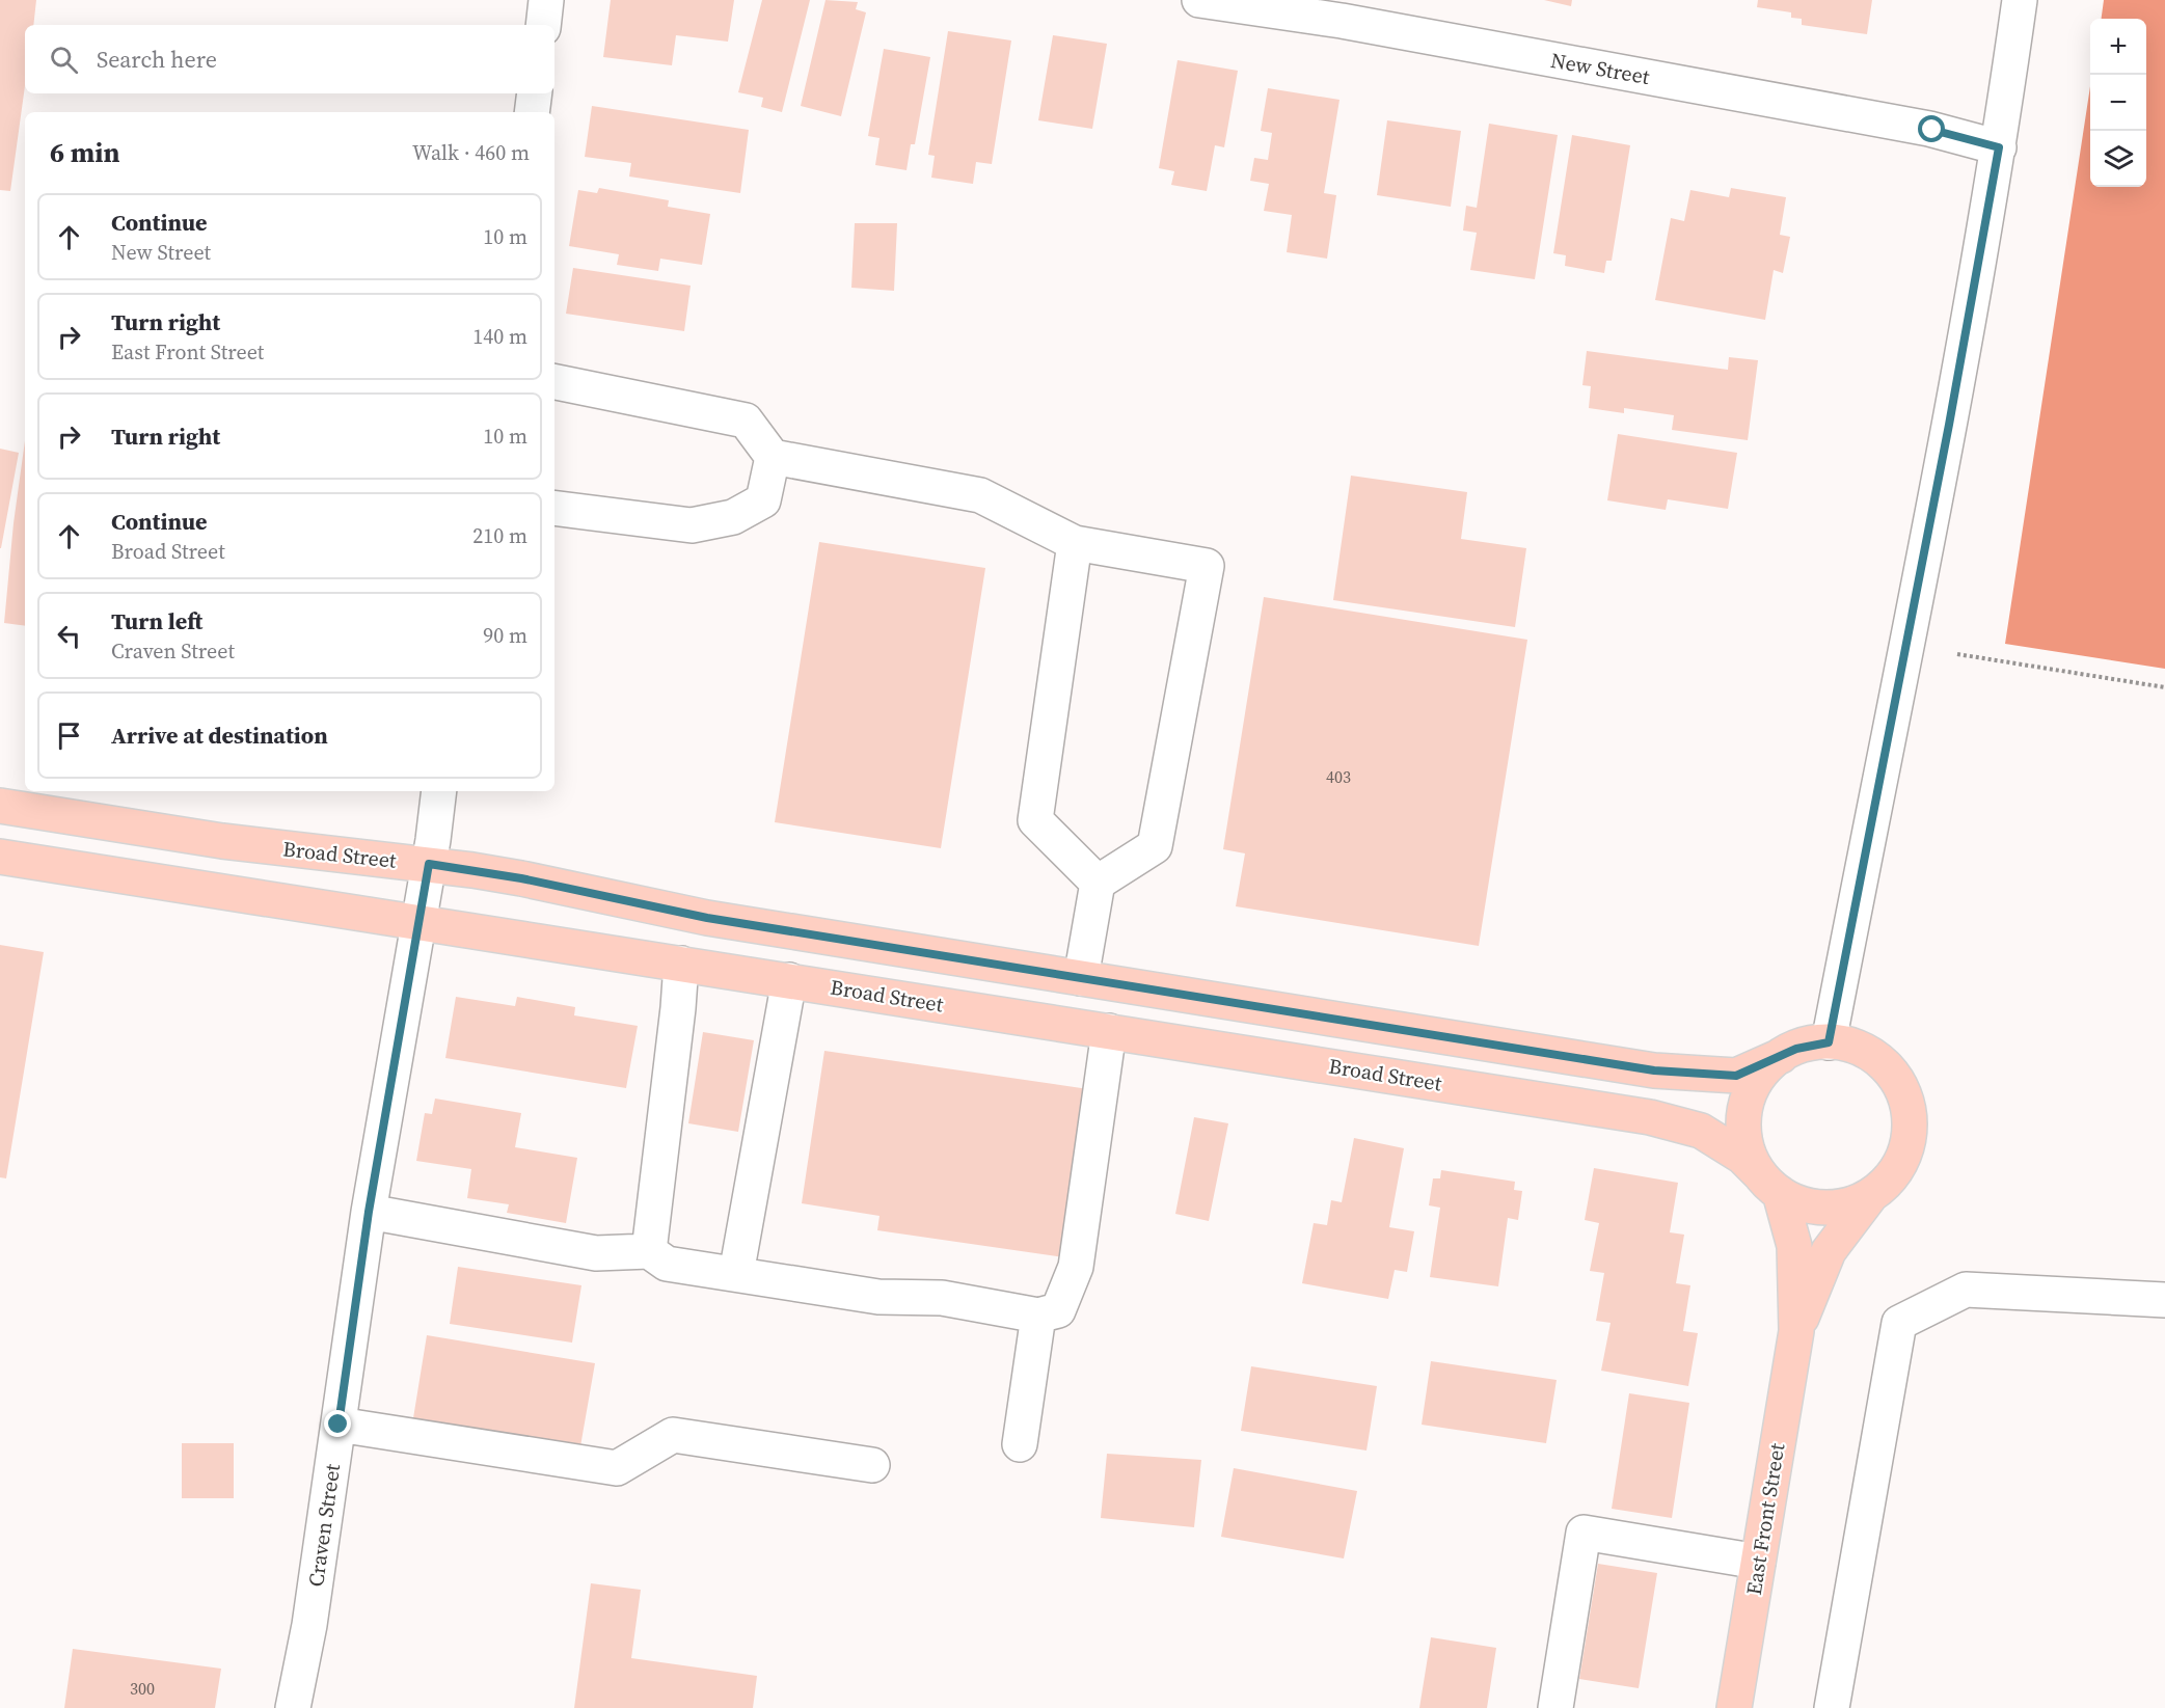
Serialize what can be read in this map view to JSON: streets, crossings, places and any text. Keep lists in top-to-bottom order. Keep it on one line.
{"streets":{"main road":["Broad Street","East Front Street"],"street":["New Street","Craven Street"]},"crossings":[["Broad Street","East Front Street"],["Broad Street","Craven Street"]],"house_numbers":["403","300"],"page":{"map_buttons":["+","−"],"search":"Search here","heading":["6 min","Walk · 460 m"],"list":[["Continue","New Street","10 m"],["Turn right","East Front Street","140 m"],["Turn right","10 m"],["Continue","Broad Street","210 m"],["Turn left","Craven Street","90 m"],"Arrive at destination"]}}
